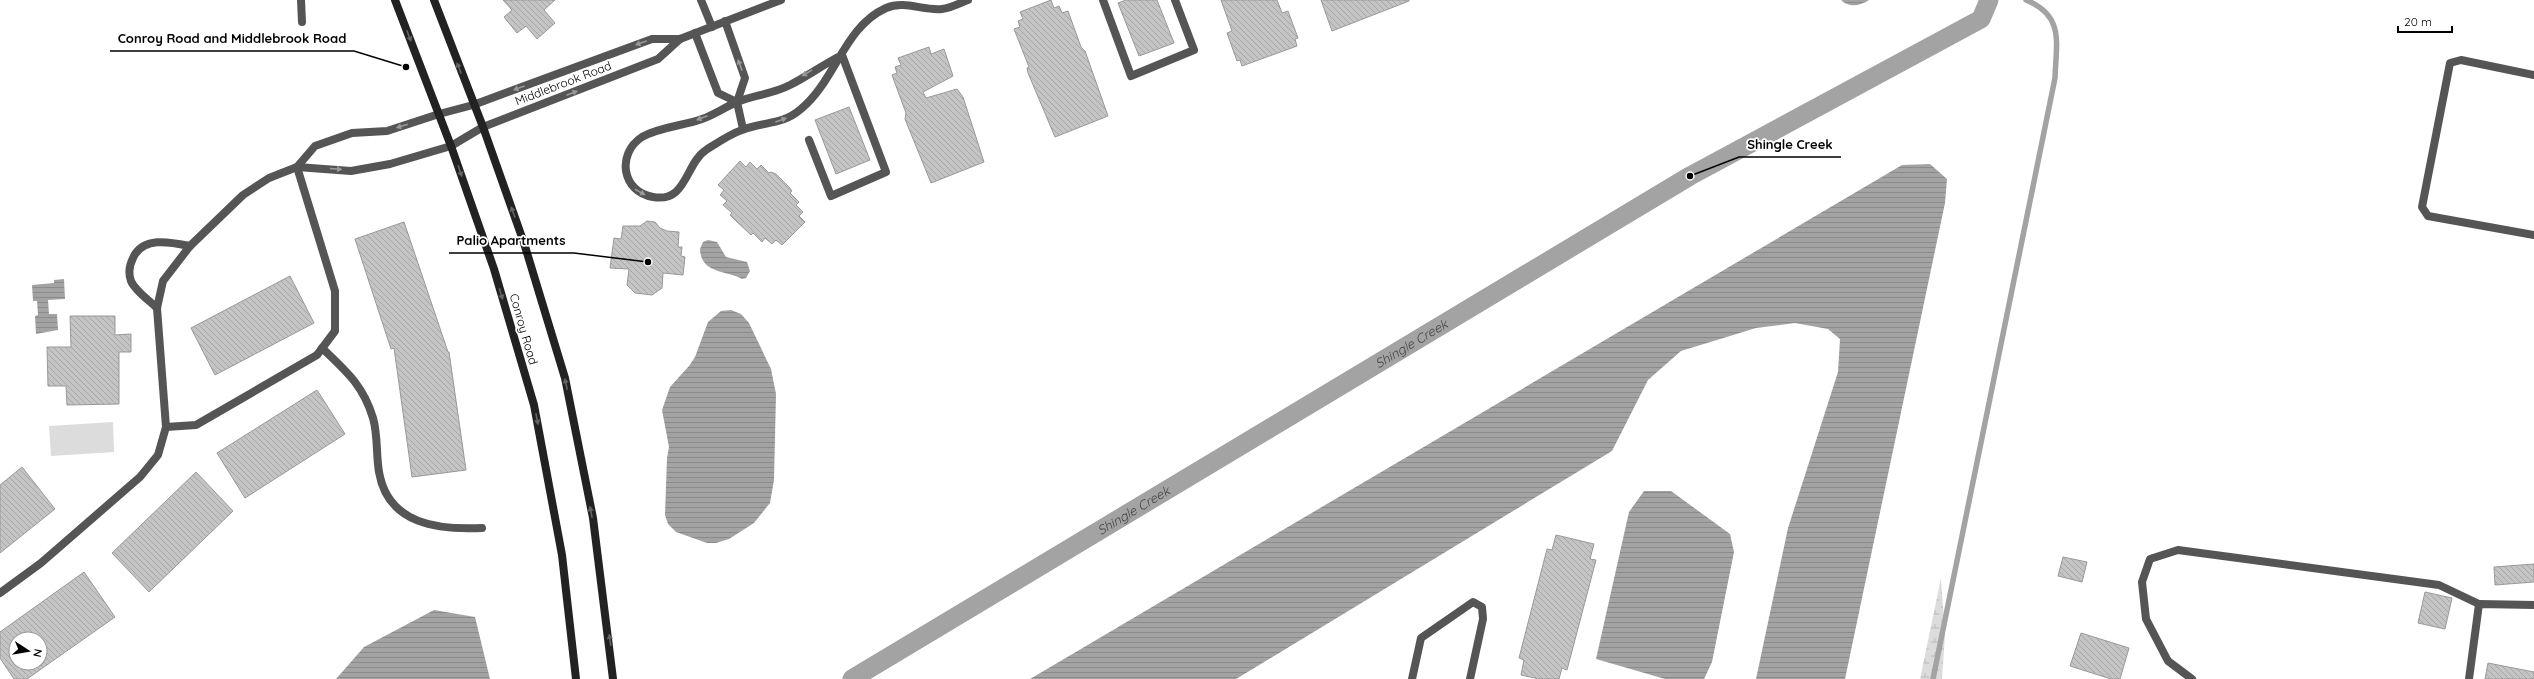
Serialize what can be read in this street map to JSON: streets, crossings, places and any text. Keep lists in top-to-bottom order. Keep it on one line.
{"streets":{"main road":["Conroy Road"],"street":["Middlebrook Road"]},"crossings":[["Middlebrook Road","Conroy Road"]],"water":["Shingle Creek"],"places":["Conroy Road and Middlebrook Road","Shingle Creek","Palio Apartments"],"scale_bar":"20 m","north":"right"}
